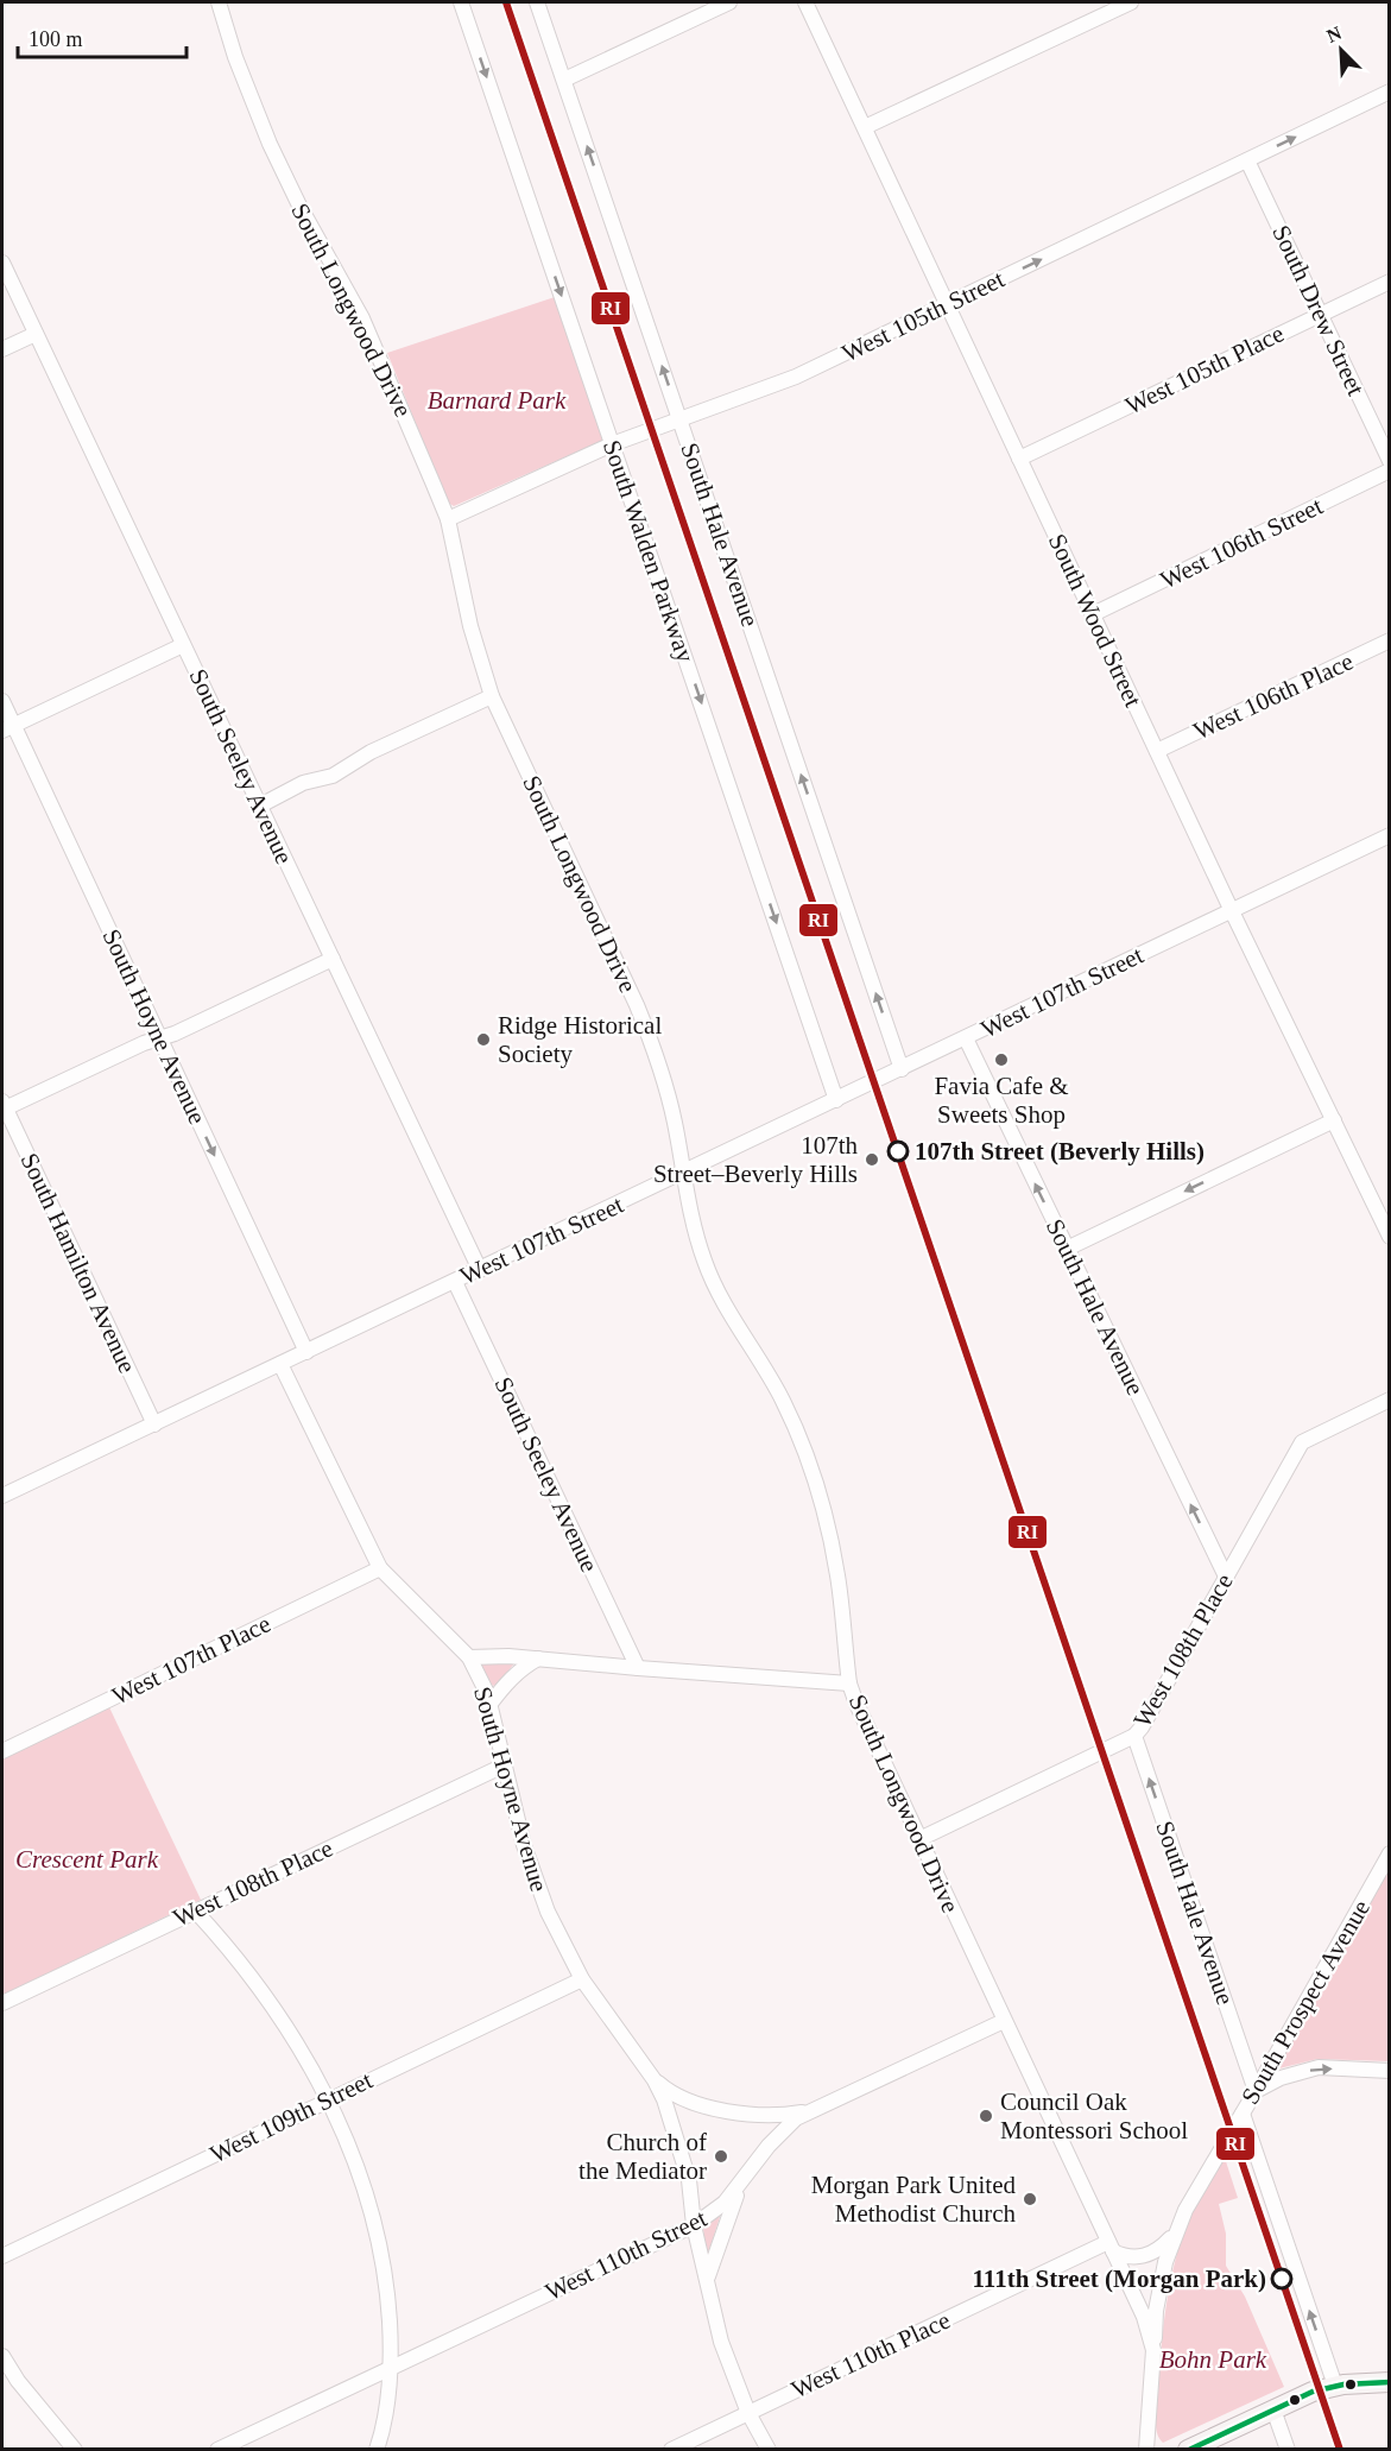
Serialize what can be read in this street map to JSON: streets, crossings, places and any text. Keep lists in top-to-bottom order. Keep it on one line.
{"streets":{"street":["South Longwood Drive","South Drew Street","West 105th Street","West 105th Place","South Hale Avenue","West 106th Street","South Walden Parkway","South Wood Street","West 106th Place","South Seeley Avenue","West 107th Street","South Hoyne Avenue","South Hamilton Avenue","West 108th Place","West 107th Place","South Prospect Avenue","West 109th Street","West 110th Street","West 110th Place"]},"crossings":[["South Longwood Drive","West 105th Street"],["South Longwood Drive","West 107th Street"],["South Longwood Drive","West 108th Place"],["South Longwood Drive","South Prospect Avenue"],["South Longwood Drive","West 110th Street"],["South Longwood Drive","West 110th Place"],["South Drew Street","West 105th Street"],["South Drew Street","West 105th Place"],["West 105th Street","South Hale Avenue"],["West 105th Street","South Walden Parkway"],["West 105th Street","South Wood Street"],["West 105th Place","South Wood Street"],["South Hale Avenue","West 107th Street"],["South Hale Avenue","West 108th Place"],["South Hale Avenue","South Prospect Avenue"],["West 106th Street","South Wood Street"],["South Walden Parkway","West 107th Street"],["South Wood Street","West 106th Place"],["South Wood Street","West 107th Street"],["South Seeley Avenue","West 107th Street"],["West 107th Street","South Hoyne Avenue"],["West 107th Street","South Hamilton Avenue"],["South Hoyne Avenue","West 108th Place"],["South Hoyne Avenue","West 107th Place"],["South Hoyne Avenue","West 109th Street"],["South Hoyne Avenue","West 110th Street"],["South Hoyne Avenue","West 110th Place"]],"one_way":["West 105th Street","South Hale Avenue","South Walden Parkway"],"parks":["Barnard Park","Crescent Park","Bohn Park"],"places":["Ridge Historical Society","Favia Cafe & Sweets Shop","107th Street (Beverly Hills)","107th Street–Beverly Hills","Council Oak Montessori School","Church of the Mediator","Morgan Park United Methodist Church","111th Street (Morgan Park)"],"lines":["transit line RI"],"scale_bar":"100 m","north":"top left"}
